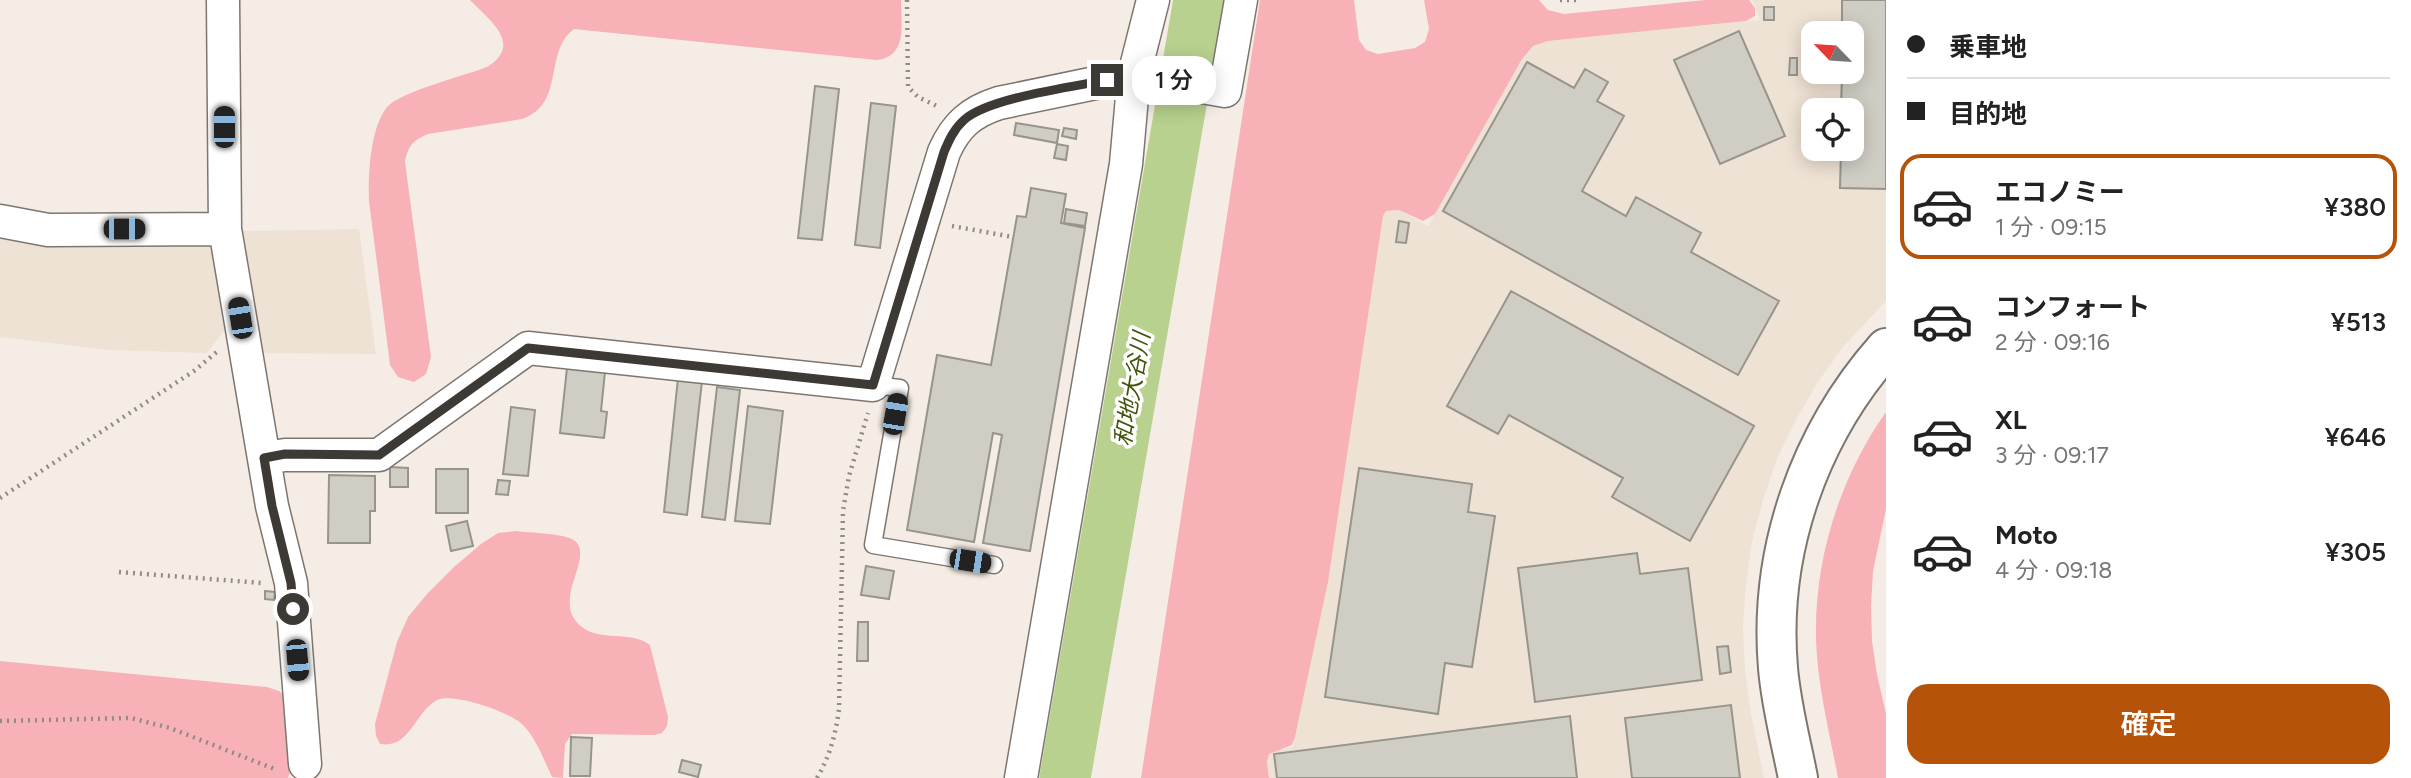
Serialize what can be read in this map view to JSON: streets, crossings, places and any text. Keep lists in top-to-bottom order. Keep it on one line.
{"water":["和地大谷川"],"north":"top left","page":{"banner":["乗車地","目的地"],"bubble":"1 分","list":[{"name":"エコノミー","note":"1 分 · 09:15","value":"¥380"},{"name":"コンフォート","note":"2 分 · 09:16","value":"¥513"},{"name":"XL","note":"3 分 · 09:17","value":"¥646"},{"name":"Moto","note":"4 分 · 09:18","value":"¥305"}],"buttons":"確定"}}
